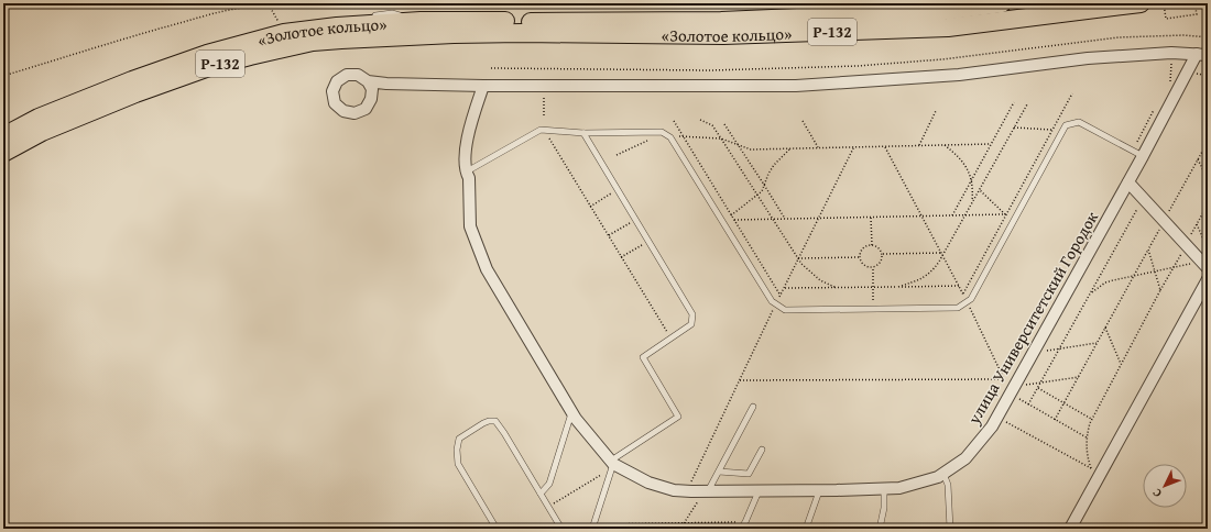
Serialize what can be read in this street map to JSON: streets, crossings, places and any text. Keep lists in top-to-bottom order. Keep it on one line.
{"streets":{"highway":["Р-132","«Золотое кольцо»"],"street":["улица Университетский Городок"]},"crossings":[["Р-132","«Золотое кольцо»"]],"north":"bottom left"}
